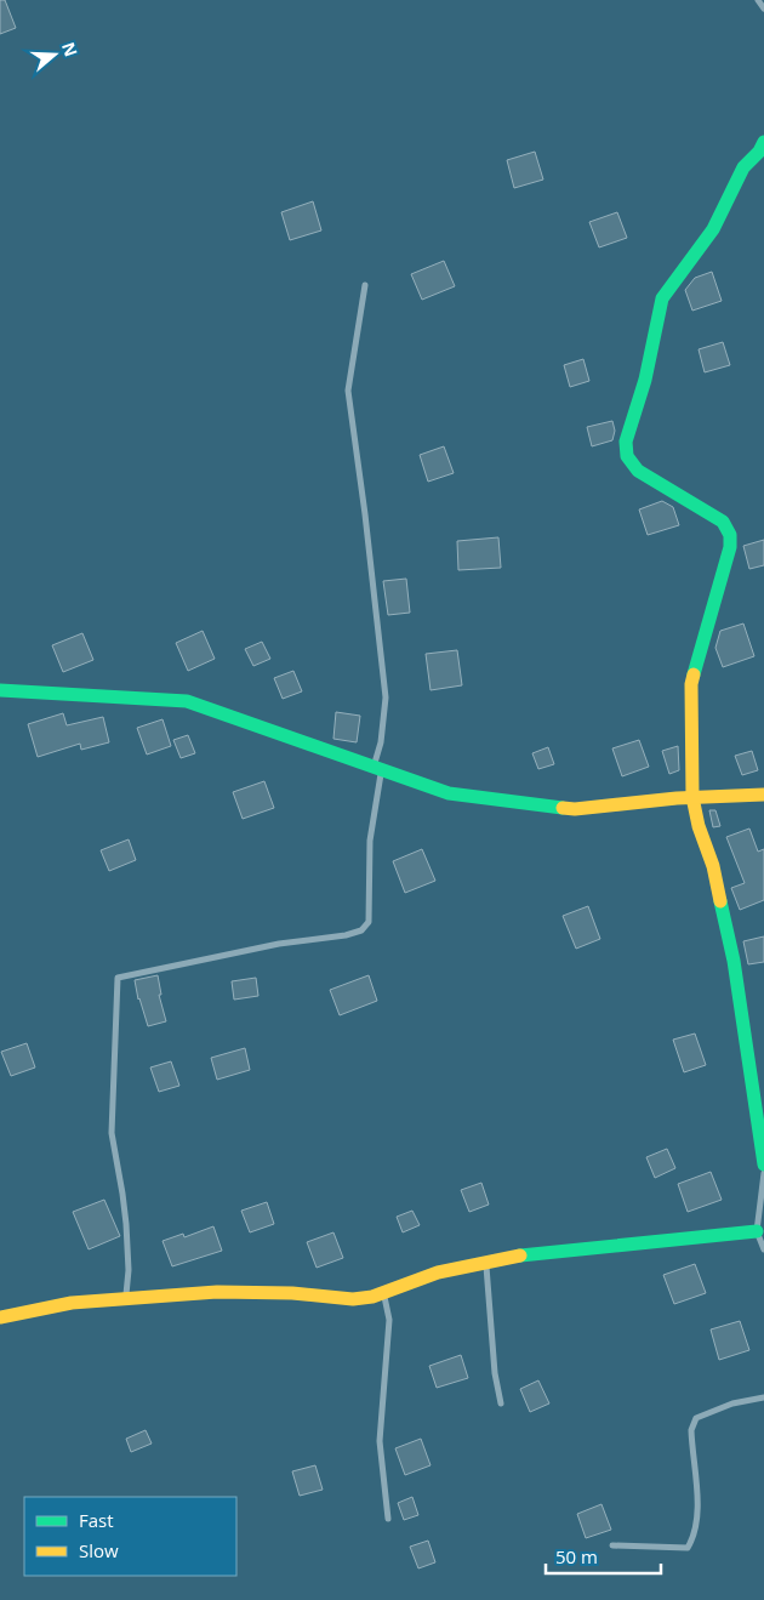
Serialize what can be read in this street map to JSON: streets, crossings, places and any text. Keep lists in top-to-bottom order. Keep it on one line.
{"legend":["Fast","Slow"],"scale_bar":"50 m","north":"right"}
